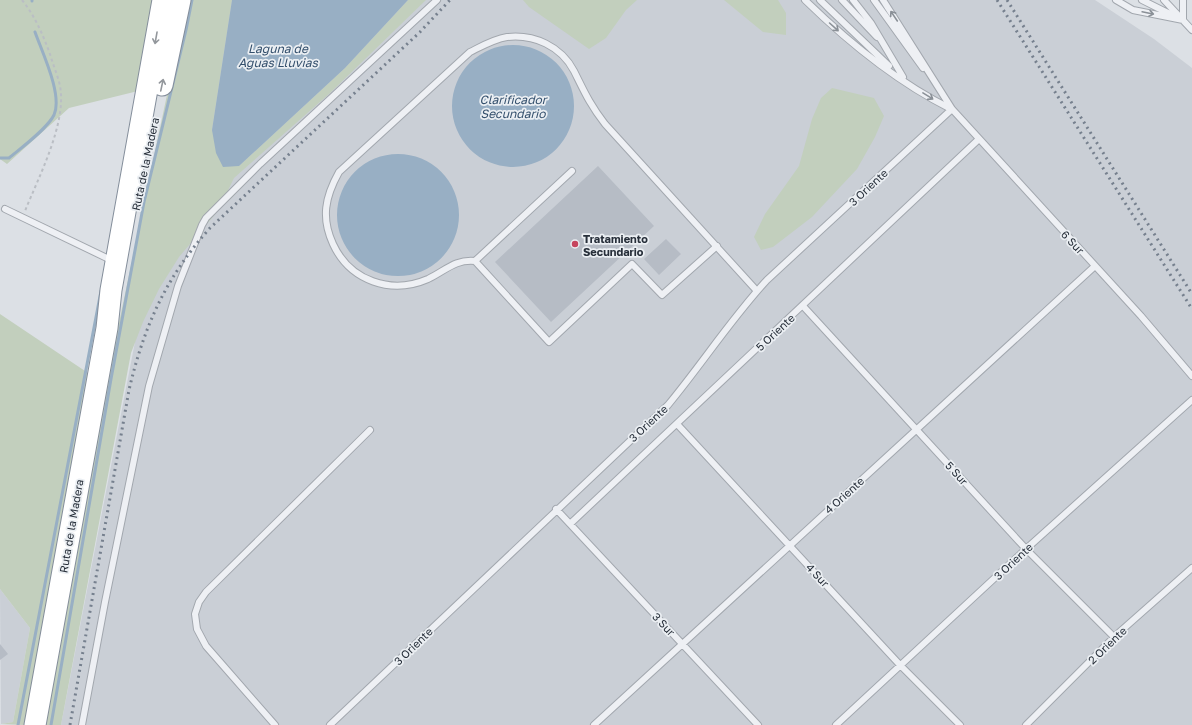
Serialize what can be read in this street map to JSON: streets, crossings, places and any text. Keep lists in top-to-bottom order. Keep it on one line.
{"streets":{"highway":["Ruta de la Madera"],"lane":["3 Oriente","6 Sur","5 Oriente","5 Sur","4 Oriente","4 Sur","3 Sur","2 Oriente"]},"crossings":[["3 Oriente","6 Sur"],["3 Oriente","5 Sur"],["3 Oriente","4 Sur"],["3 Oriente","3 Sur"],["6 Sur","5 Oriente"],["6 Sur","4 Oriente"],["5 Oriente","5 Sur"],["5 Oriente","4 Sur"],["5 Oriente","3 Sur"],["5 Sur","4 Oriente"],["5 Sur","2 Oriente"],["4 Oriente","4 Sur"],["4 Oriente","3 Sur"]],"water":["Laguna de Aguas Lluvias","Clarificador Secundario"],"places":["Tratamiento Secundario"]}
